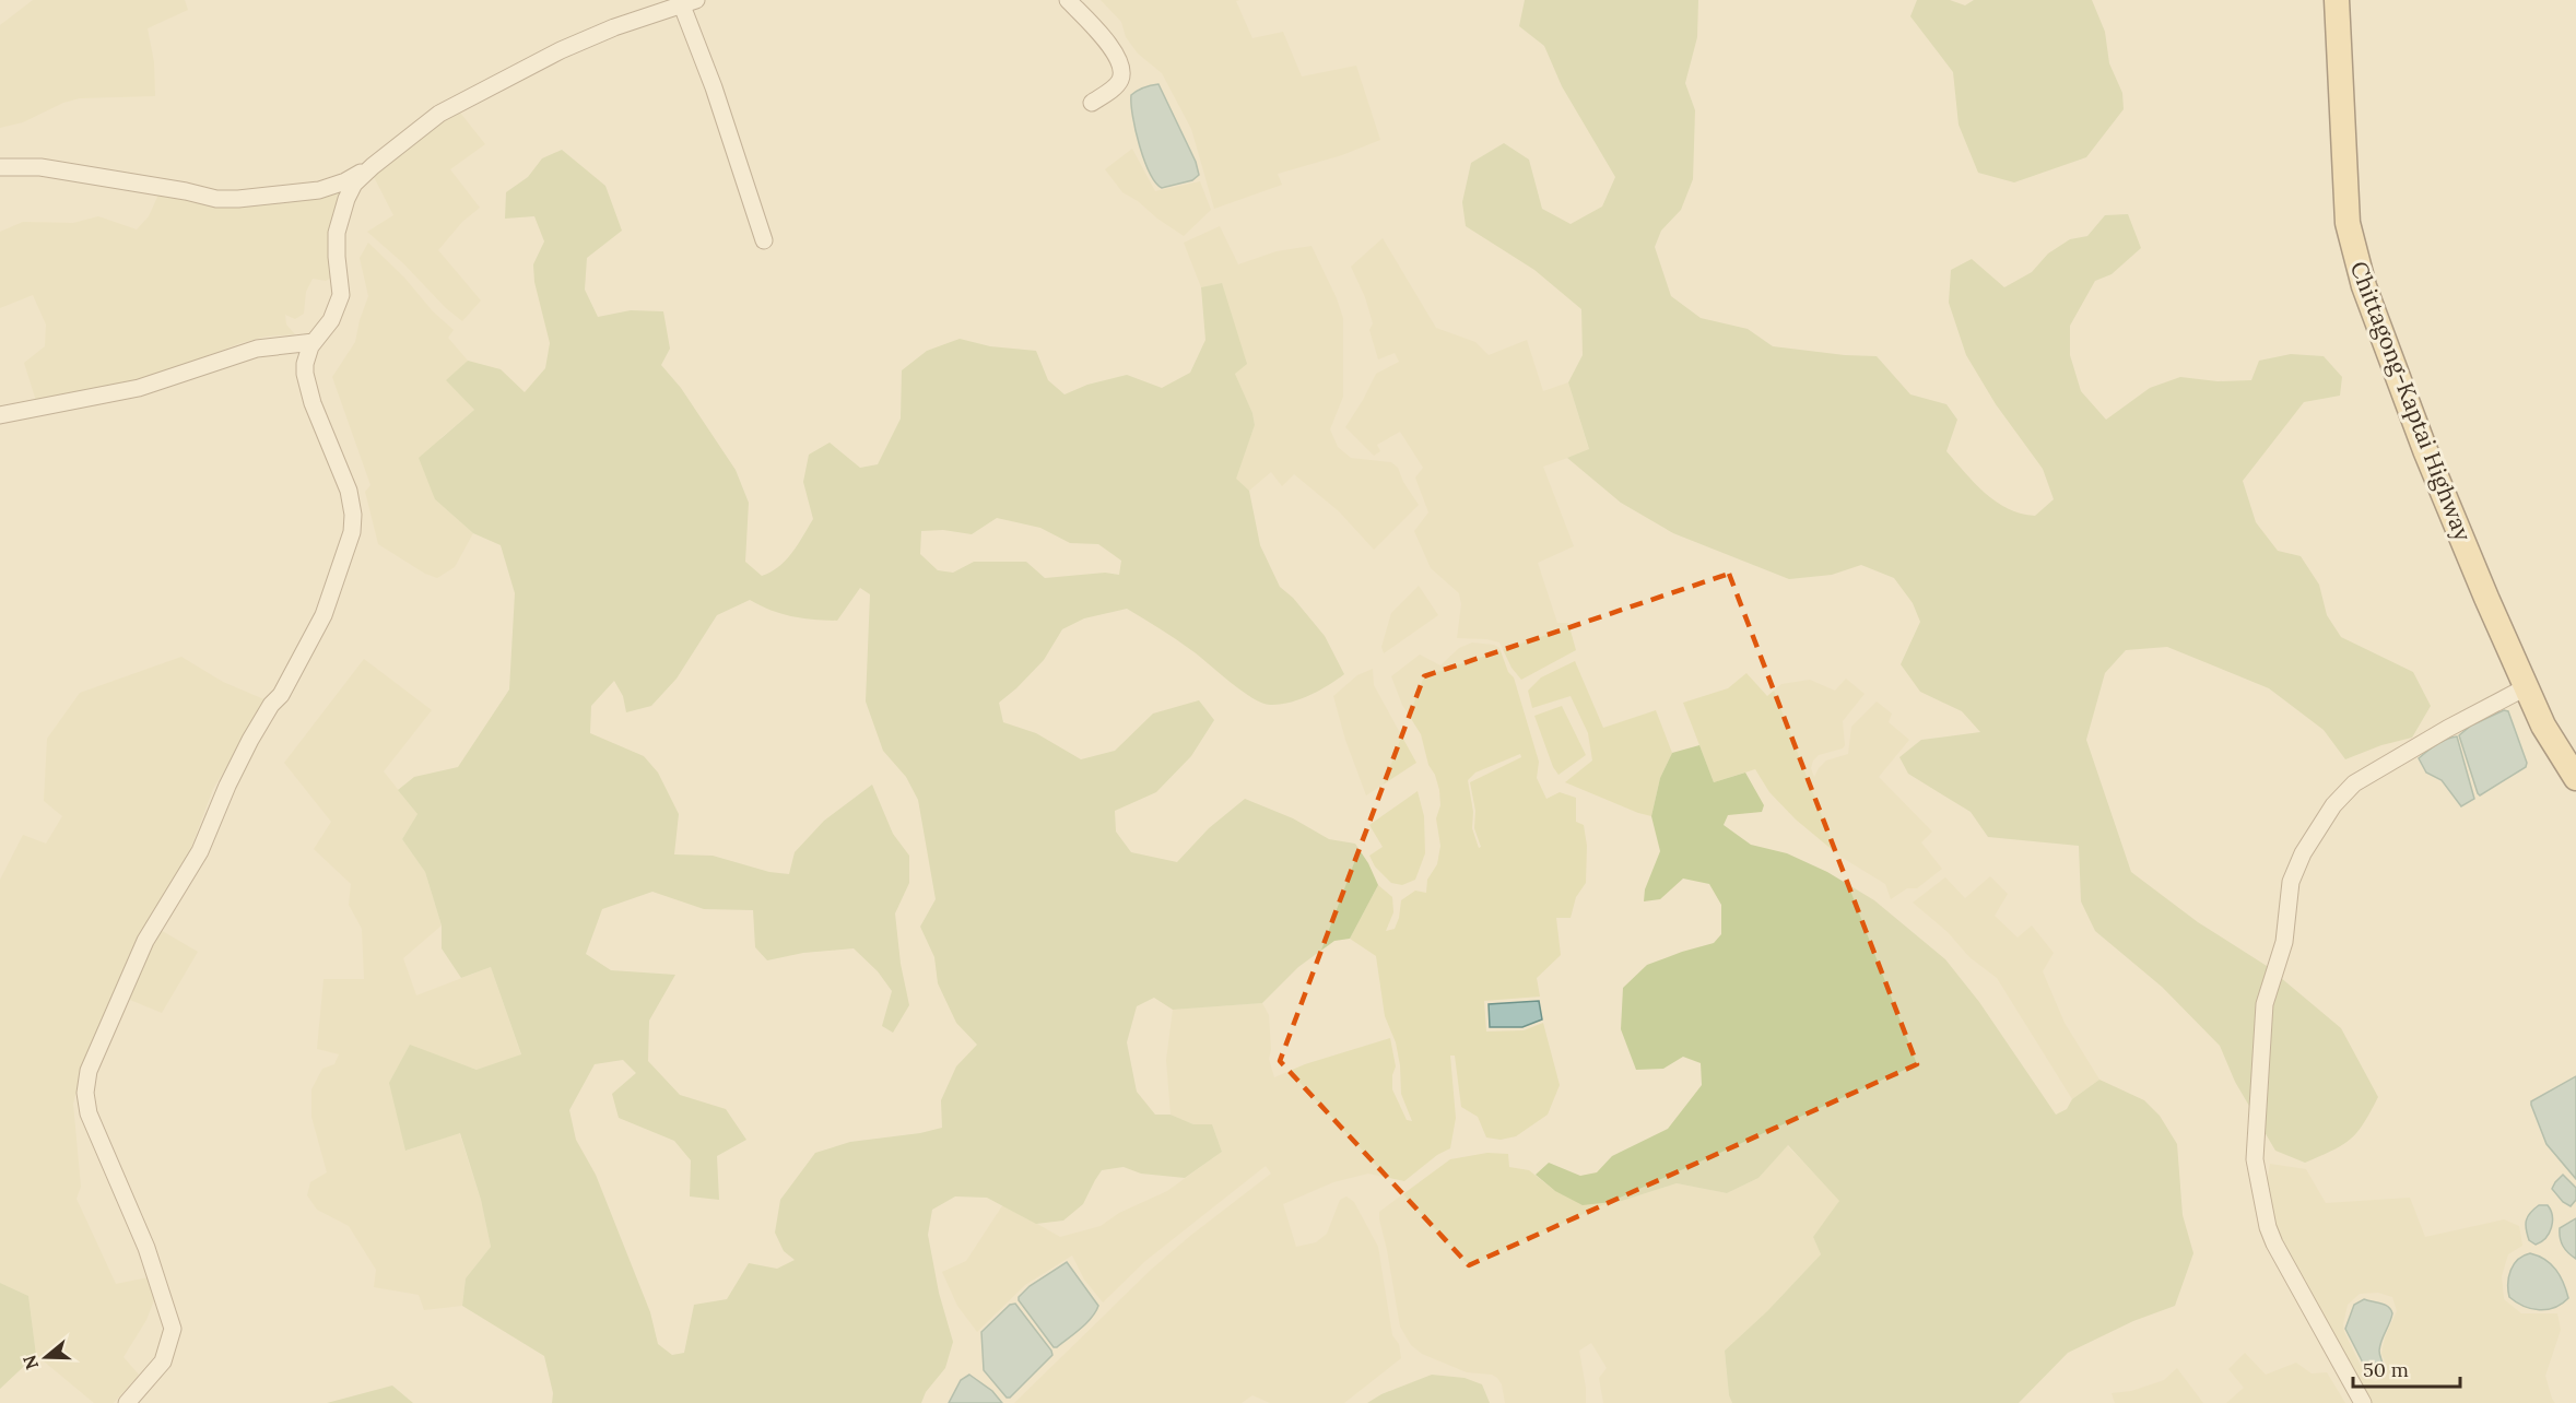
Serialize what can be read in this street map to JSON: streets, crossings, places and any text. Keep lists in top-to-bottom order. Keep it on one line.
{"streets":{"main road":["Chittagong-Kaptai Highway"]},"scale_bar":"50 m","north":"left"}
